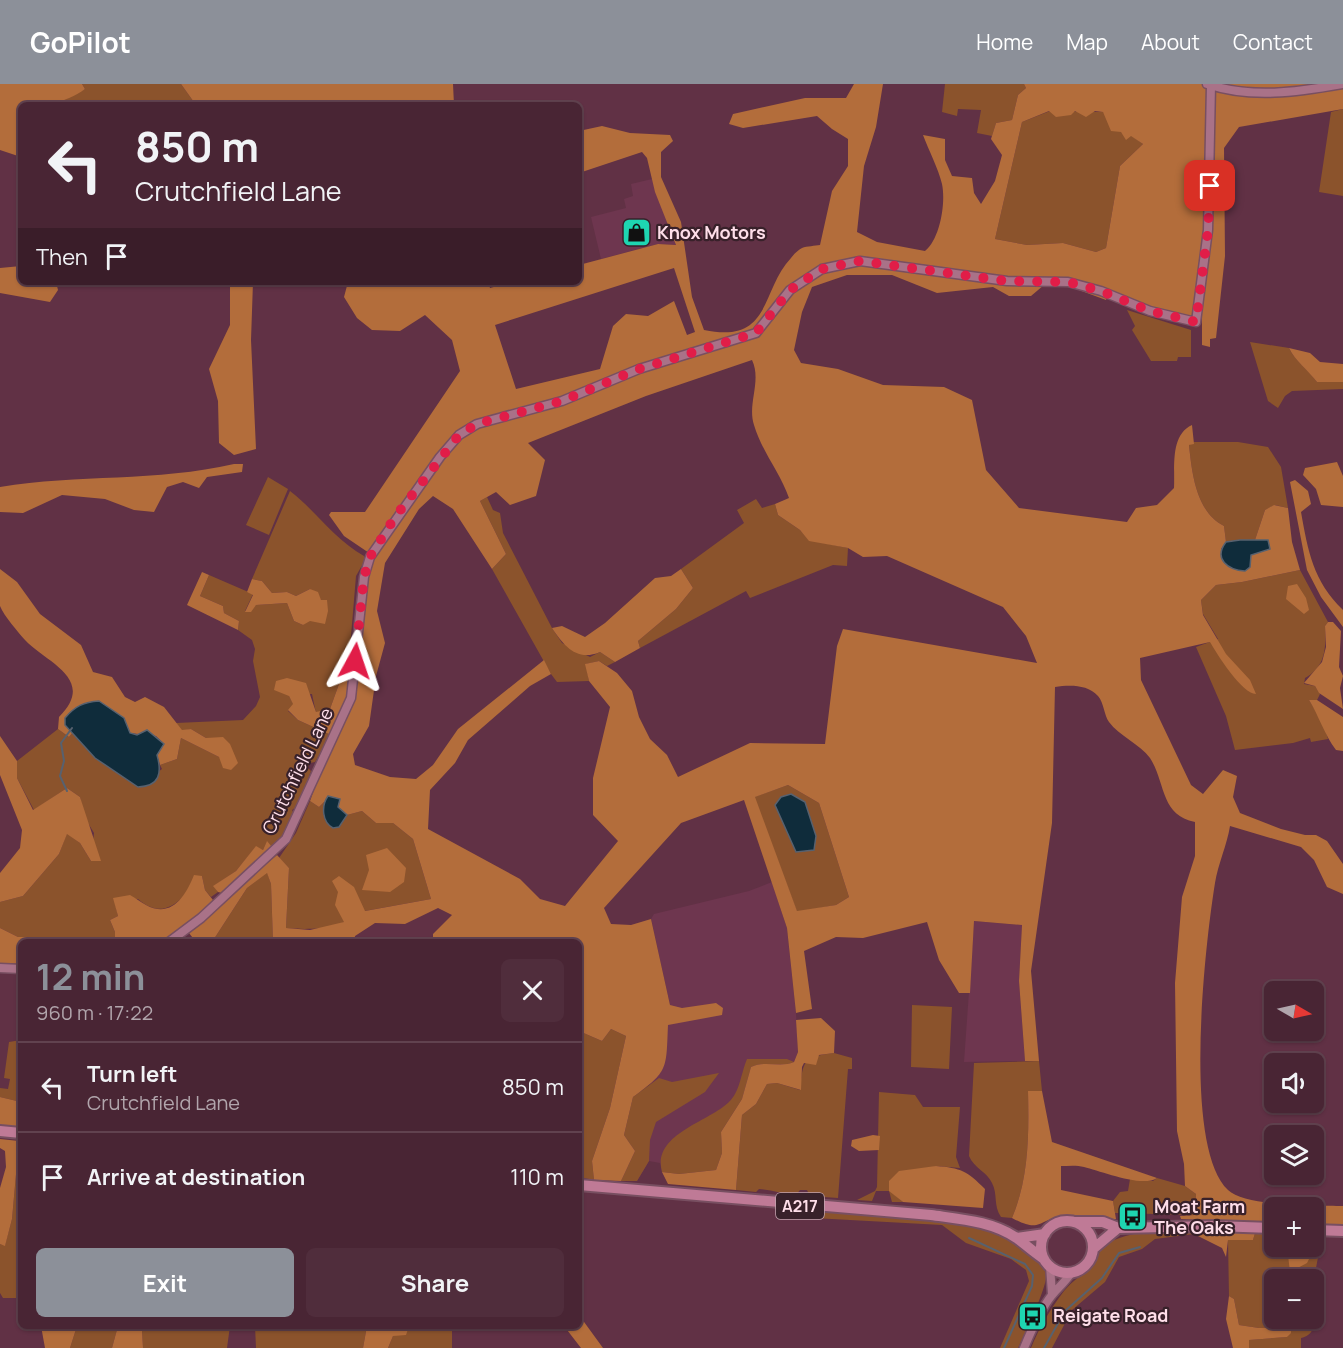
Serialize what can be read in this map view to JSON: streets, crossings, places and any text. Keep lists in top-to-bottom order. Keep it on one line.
{"streets":{"main road":["A217"],"street":["Crutchfield Lane"]},"places":{"shop":["Knox Motors"],"bus stop":["Moat Farm The Oaks","Reigate Road"]},"north":"right","page":{"header":"GoPilot","nav":["Home","Map","About","Contact"],"turn":["850 m","Crutchfield Lane"],"then":"Then","heading":["12 min","960 m · 17:22"],"map_buttons":["+","−"],"list":[{"name":"Turn left","note":"Crutchfield Lane","value":"850 m"},{"name":"Arrive at destination","value":"110 m"}],"buttons":["Exit","Share"]}}
